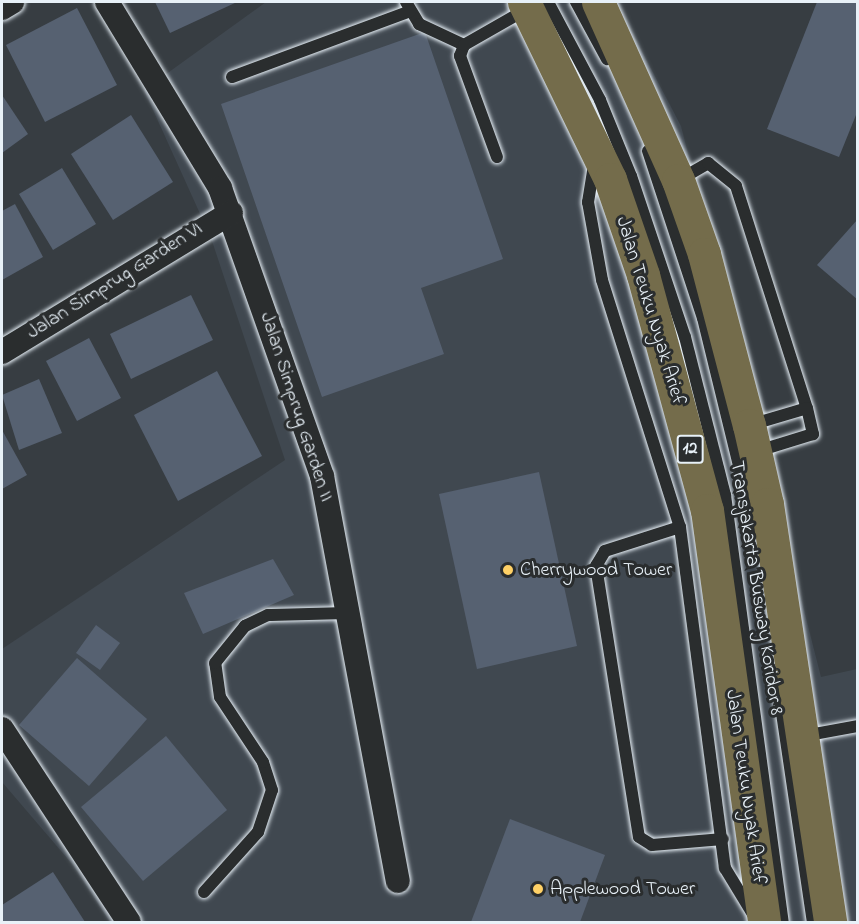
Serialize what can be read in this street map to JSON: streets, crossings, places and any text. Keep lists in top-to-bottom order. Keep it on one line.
{"streets":{"highway":["Jalan Teuku Nyak Arief","12"],"street":["Jalan Simprug Garden VI","Jalan Simprug Garden II"],"lane":["Transjakarta Busway Koridor 8"]},"crossings":[["Jalan Simprug Garden VI","Jalan Simprug Garden II"],["Jalan Teuku Nyak Arief","Transjakarta Busway Koridor 8"]],"places":["Cherrywood Tower","Applewood Tower"]}
